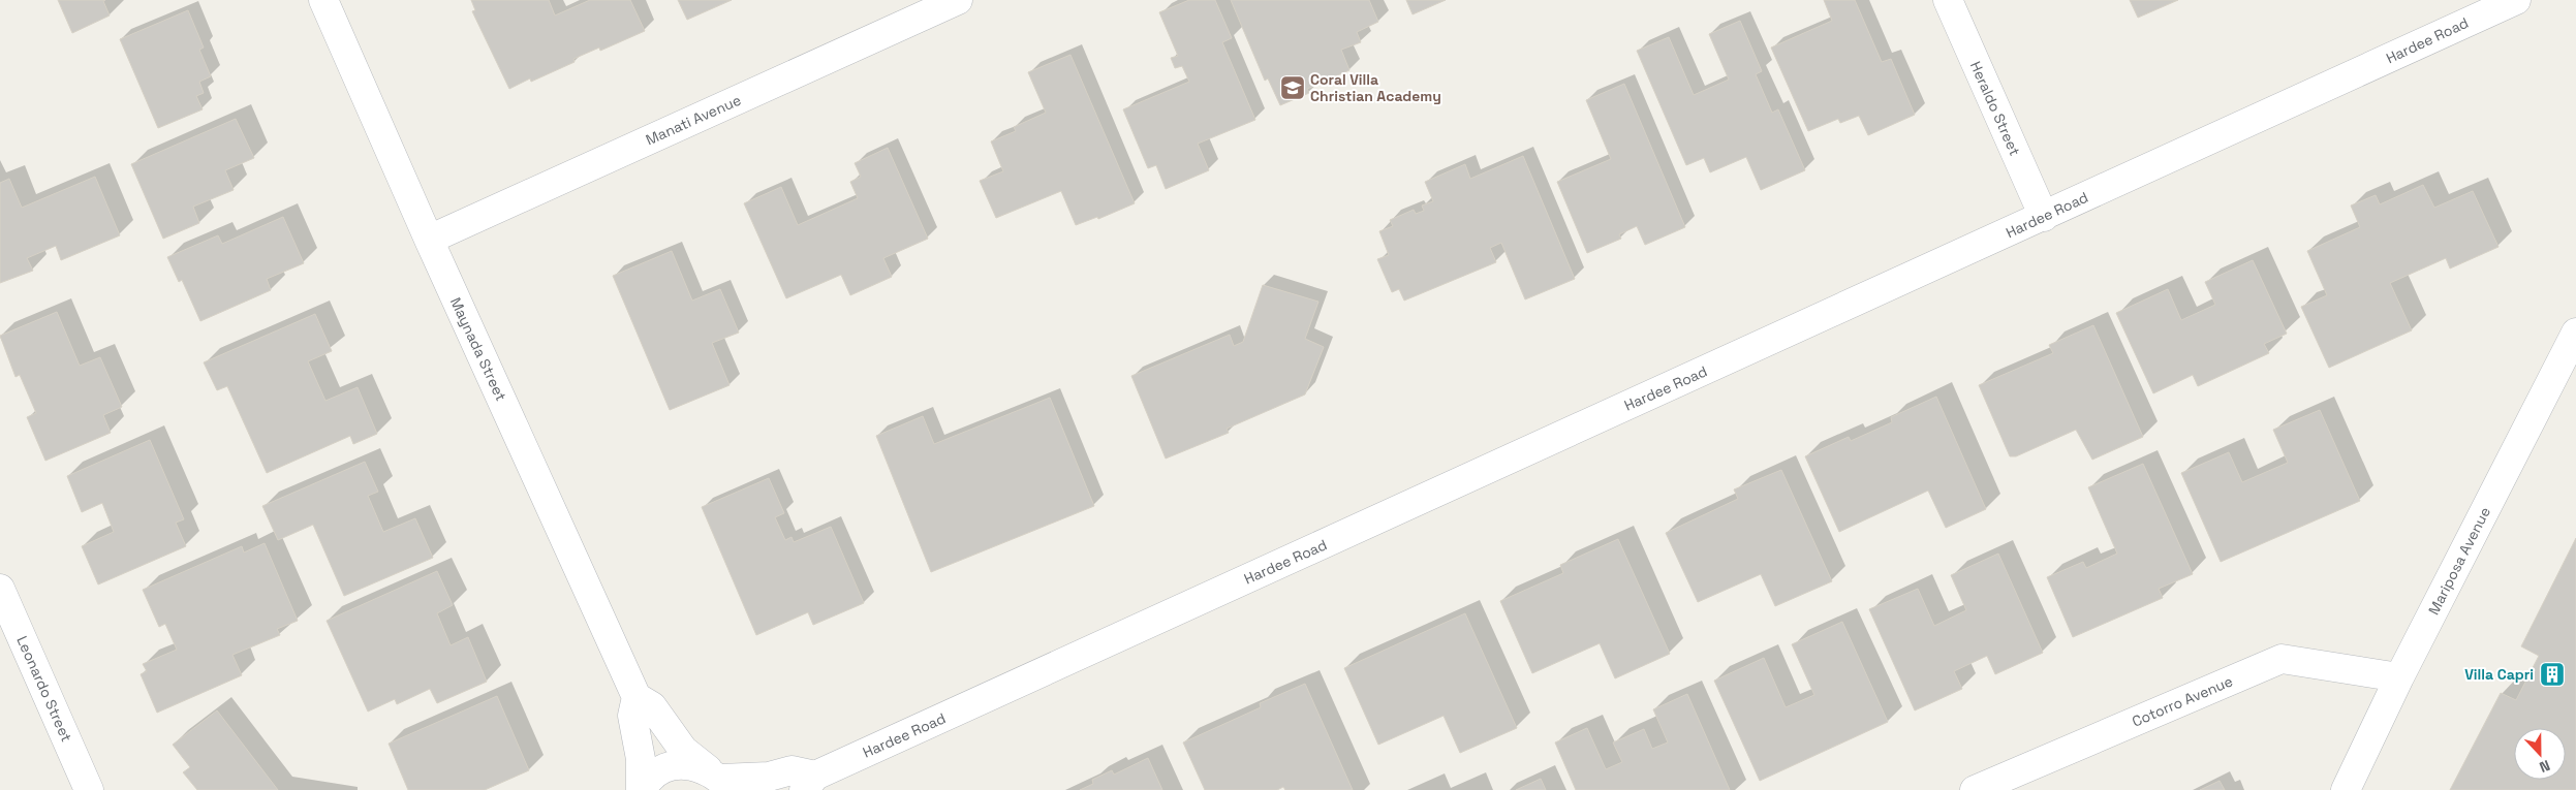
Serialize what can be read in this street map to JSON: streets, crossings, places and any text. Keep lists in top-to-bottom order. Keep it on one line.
{"streets":{"street":["Hardee Road","Heraldo Street","Manati Avenue","Maynada Street","Mariposa Avenue","Leonardo Street","Cotorro Avenue"]},"crossings":[["Hardee Road","Heraldo Street"],["Hardee Road","Maynada Street"],["Manati Avenue","Maynada Street"],["Mariposa Avenue","Cotorro Avenue"]],"places":{"school or university":["Coral Villa Christian Academy"],"building":["Villa Capri"]},"north":"bottom"}
